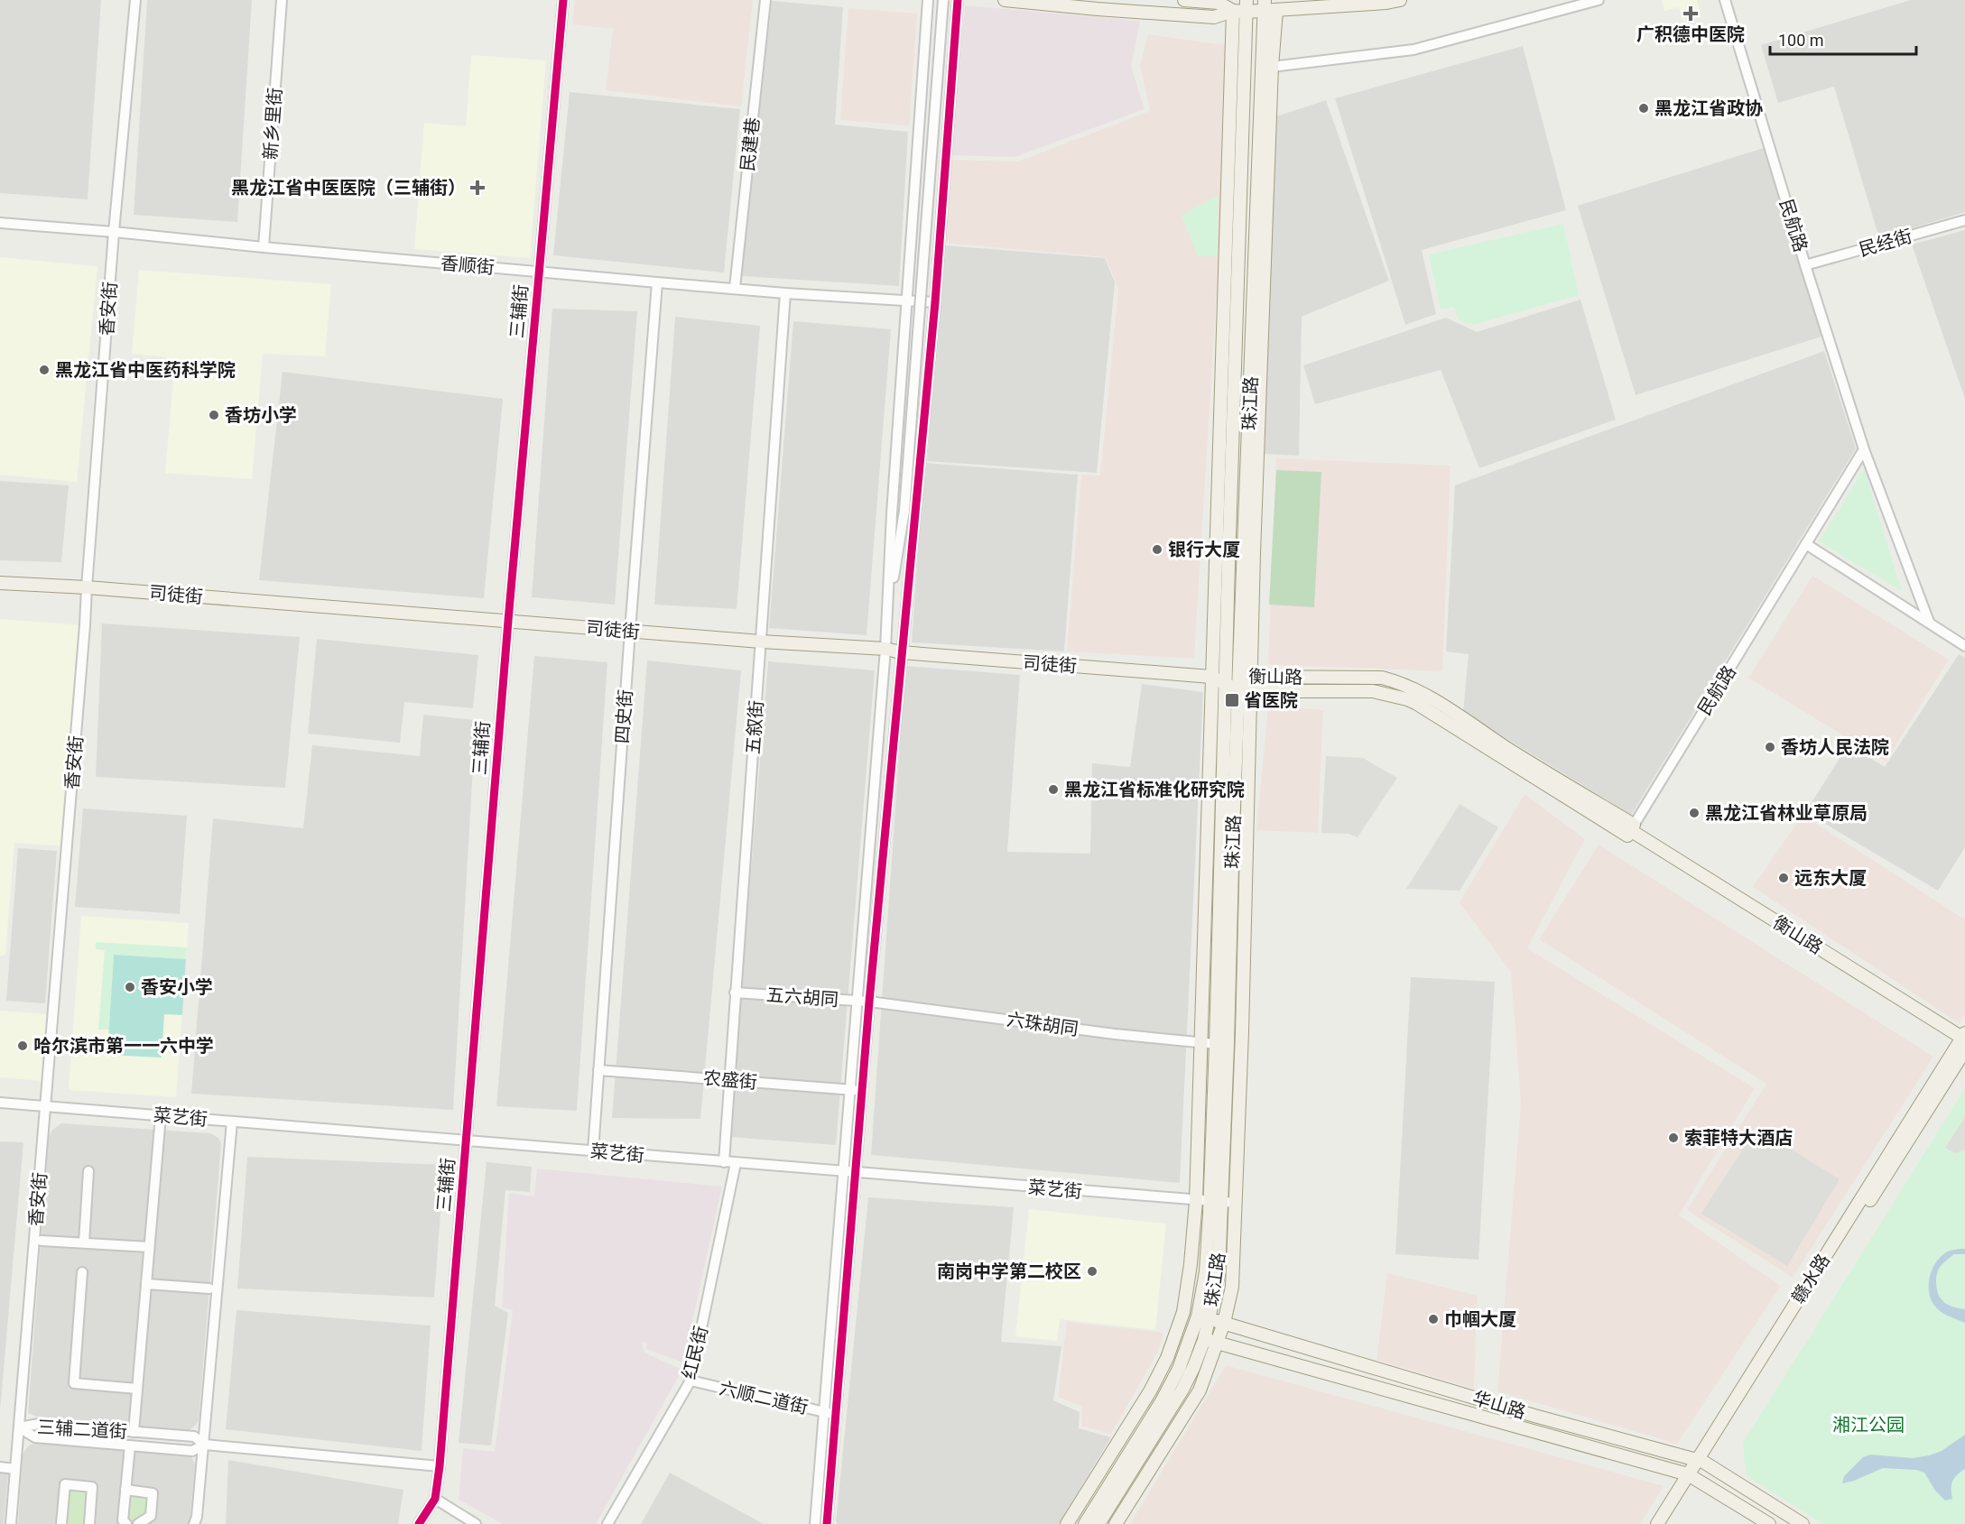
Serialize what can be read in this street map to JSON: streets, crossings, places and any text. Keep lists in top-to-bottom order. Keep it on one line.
{"streets":{"main road":["珠江路","司徒街","衡山路","赣水路","华山路"],"street":["新乡里街","民建巷","民航路","民经街","香顺街","香安街","三辅街","四史街","五叙街","五六胡同","六珠胡同","农盛街","菜艺街","红民街","六顺二道街","三辅二道街"]},"crossings":[["新乡里街","香顺街"],["民建巷","香顺街"],["民航路","民经街"],["民航路","衡山路"],["香顺街","香安街"],["香顺街","三辅街"],["香顺街","四史街"],["香顺街","五叙街"],["香安街","司徒街"],["香安街","菜艺街"],["香安街","三辅二道街"],["三辅街","司徒街"],["三辅街","菜艺街"],["三辅街","三辅二道街"],["珠江路","司徒街"],["珠江路","衡山路"],["珠江路","六珠胡同"],["珠江路","菜艺街"],["珠江路","华山路"],["司徒街","衡山路"],["司徒街","四史街"],["司徒街","五叙街"],["衡山路","赣水路"],["四史街","农盛街"],["四史街","菜艺街"],["五叙街","五六胡同"],["五叙街","农盛街"],["五叙街","菜艺街"],["五六胡同","六珠胡同"],["菜艺街","红民街"],["赣水路","华山路"],["红民街","六顺二道街"]],"parks":["湘江公园"],"places":{"health":["广积德中医院","黑龙江省中医医院（三辅街）"],"other":["黑龙江省政协","黑龙江省中医药科学院","香坊小学","银行大厦","香坊人民法院","黑龙江省标准化研究院","黑龙江省林业草原局","远东大厦","香安小学","哈尔滨市第一一六中学","索菲特大酒店","南岗中学第二校区","巾帼大厦"],"transit":["省医院"]},"scale_bar":"100 m"}
